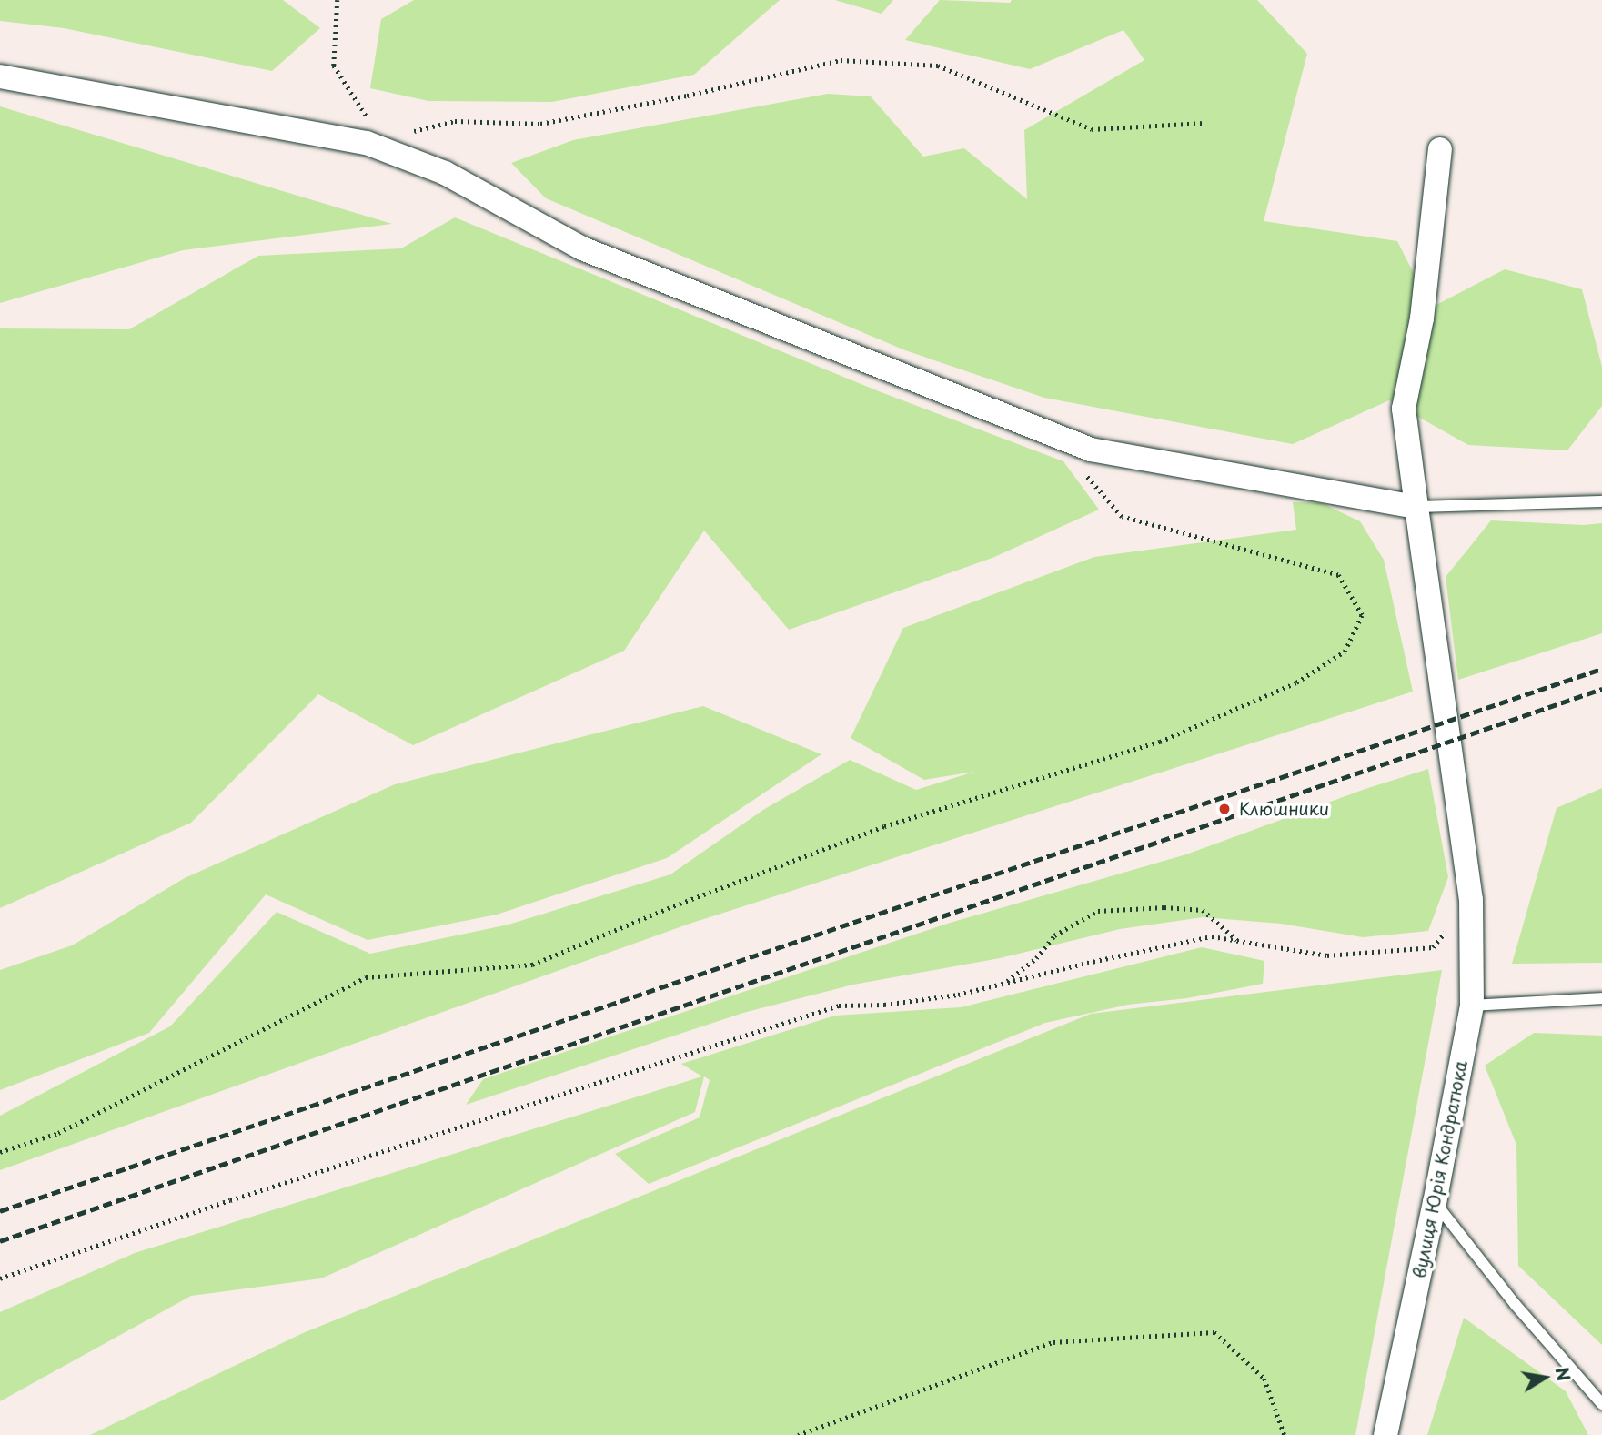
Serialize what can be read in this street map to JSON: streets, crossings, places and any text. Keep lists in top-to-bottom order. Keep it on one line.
{"streets":{"street":["вулиця Юрія Кондратюка"]},"places":["Клюшники"],"north":"right"}
